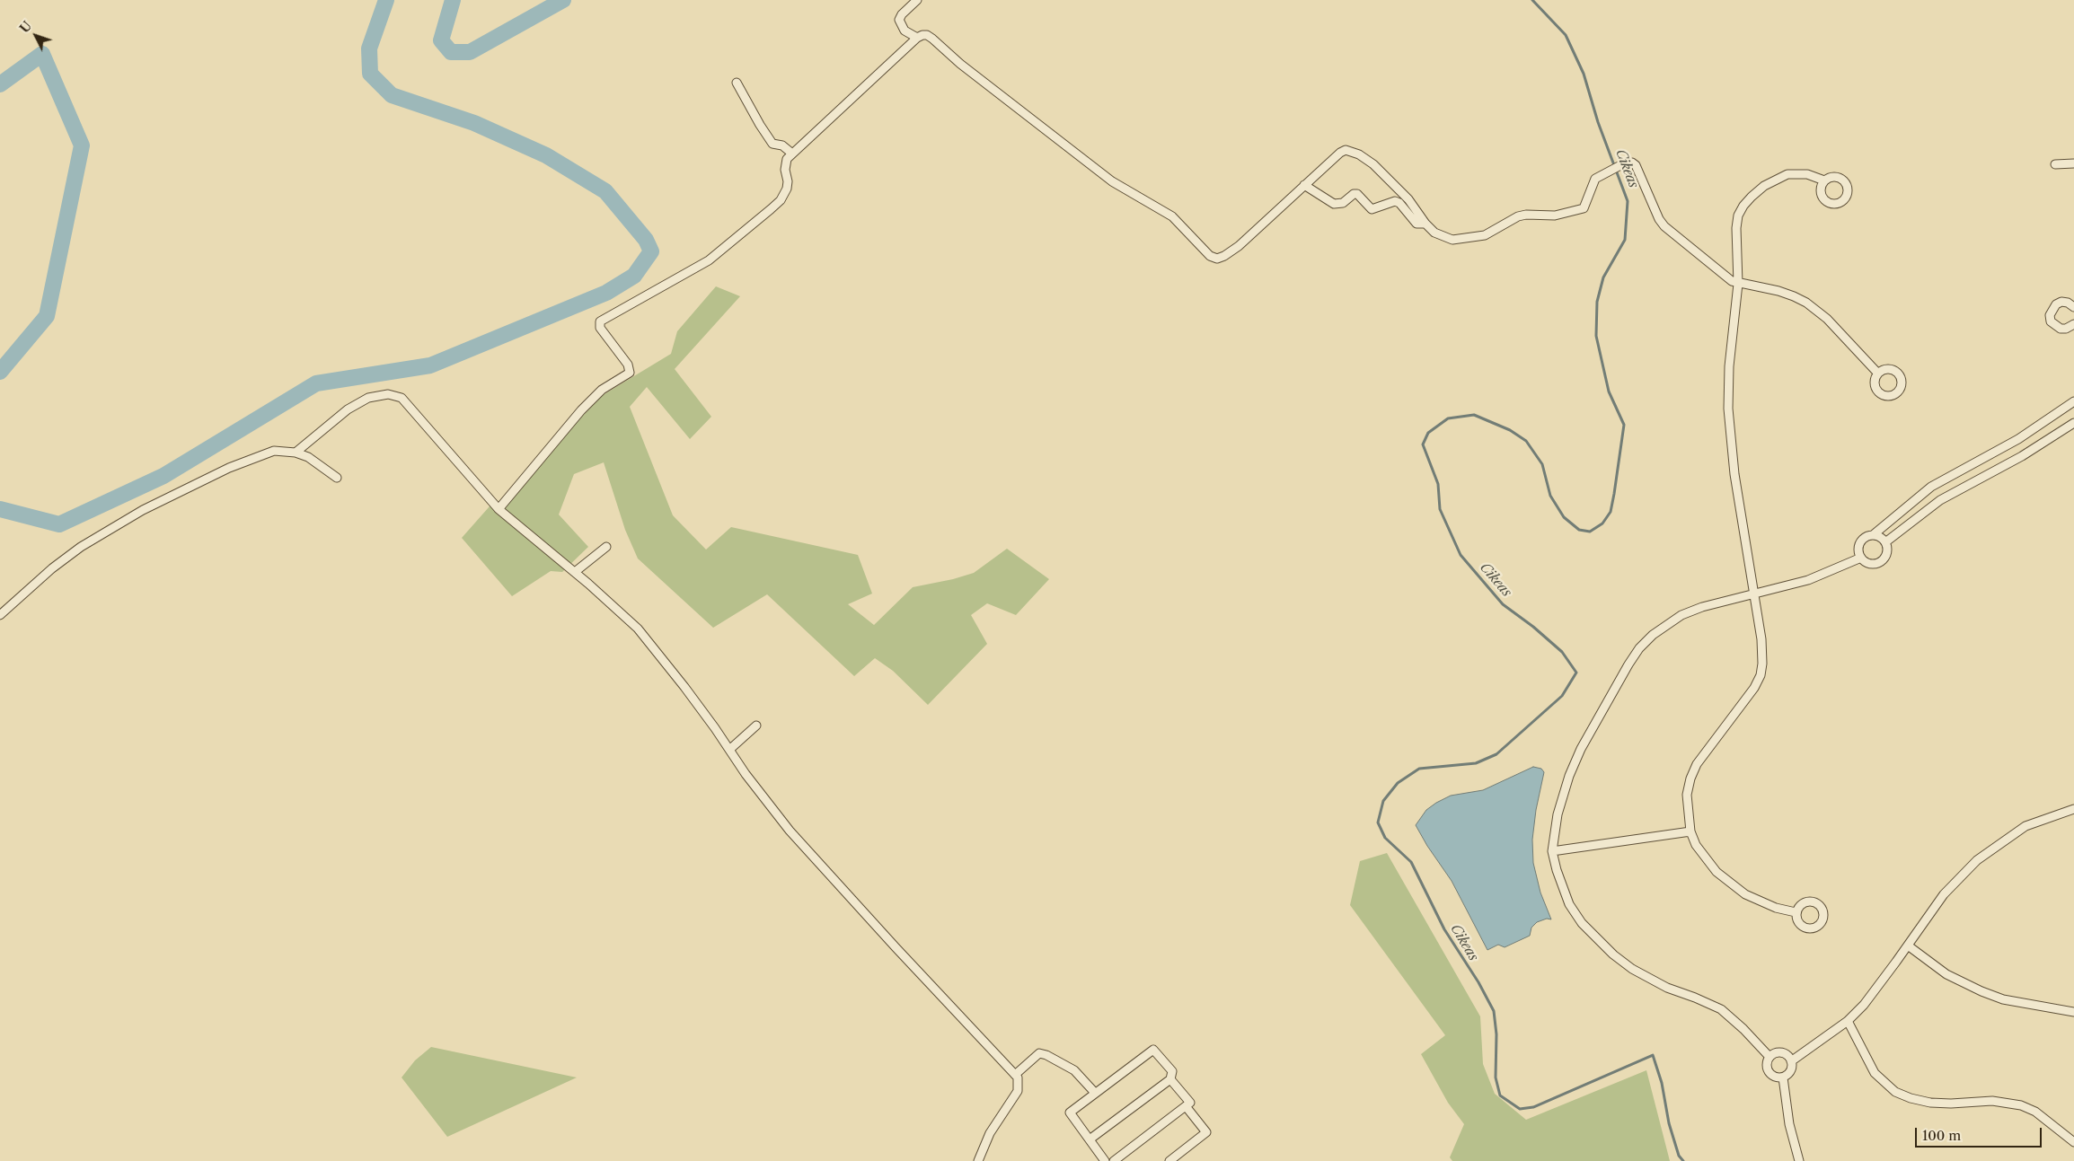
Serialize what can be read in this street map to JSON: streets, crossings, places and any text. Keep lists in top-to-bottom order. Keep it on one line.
{"water":["Cikeas"],"scale_bar":"100 m","north":"top left"}
